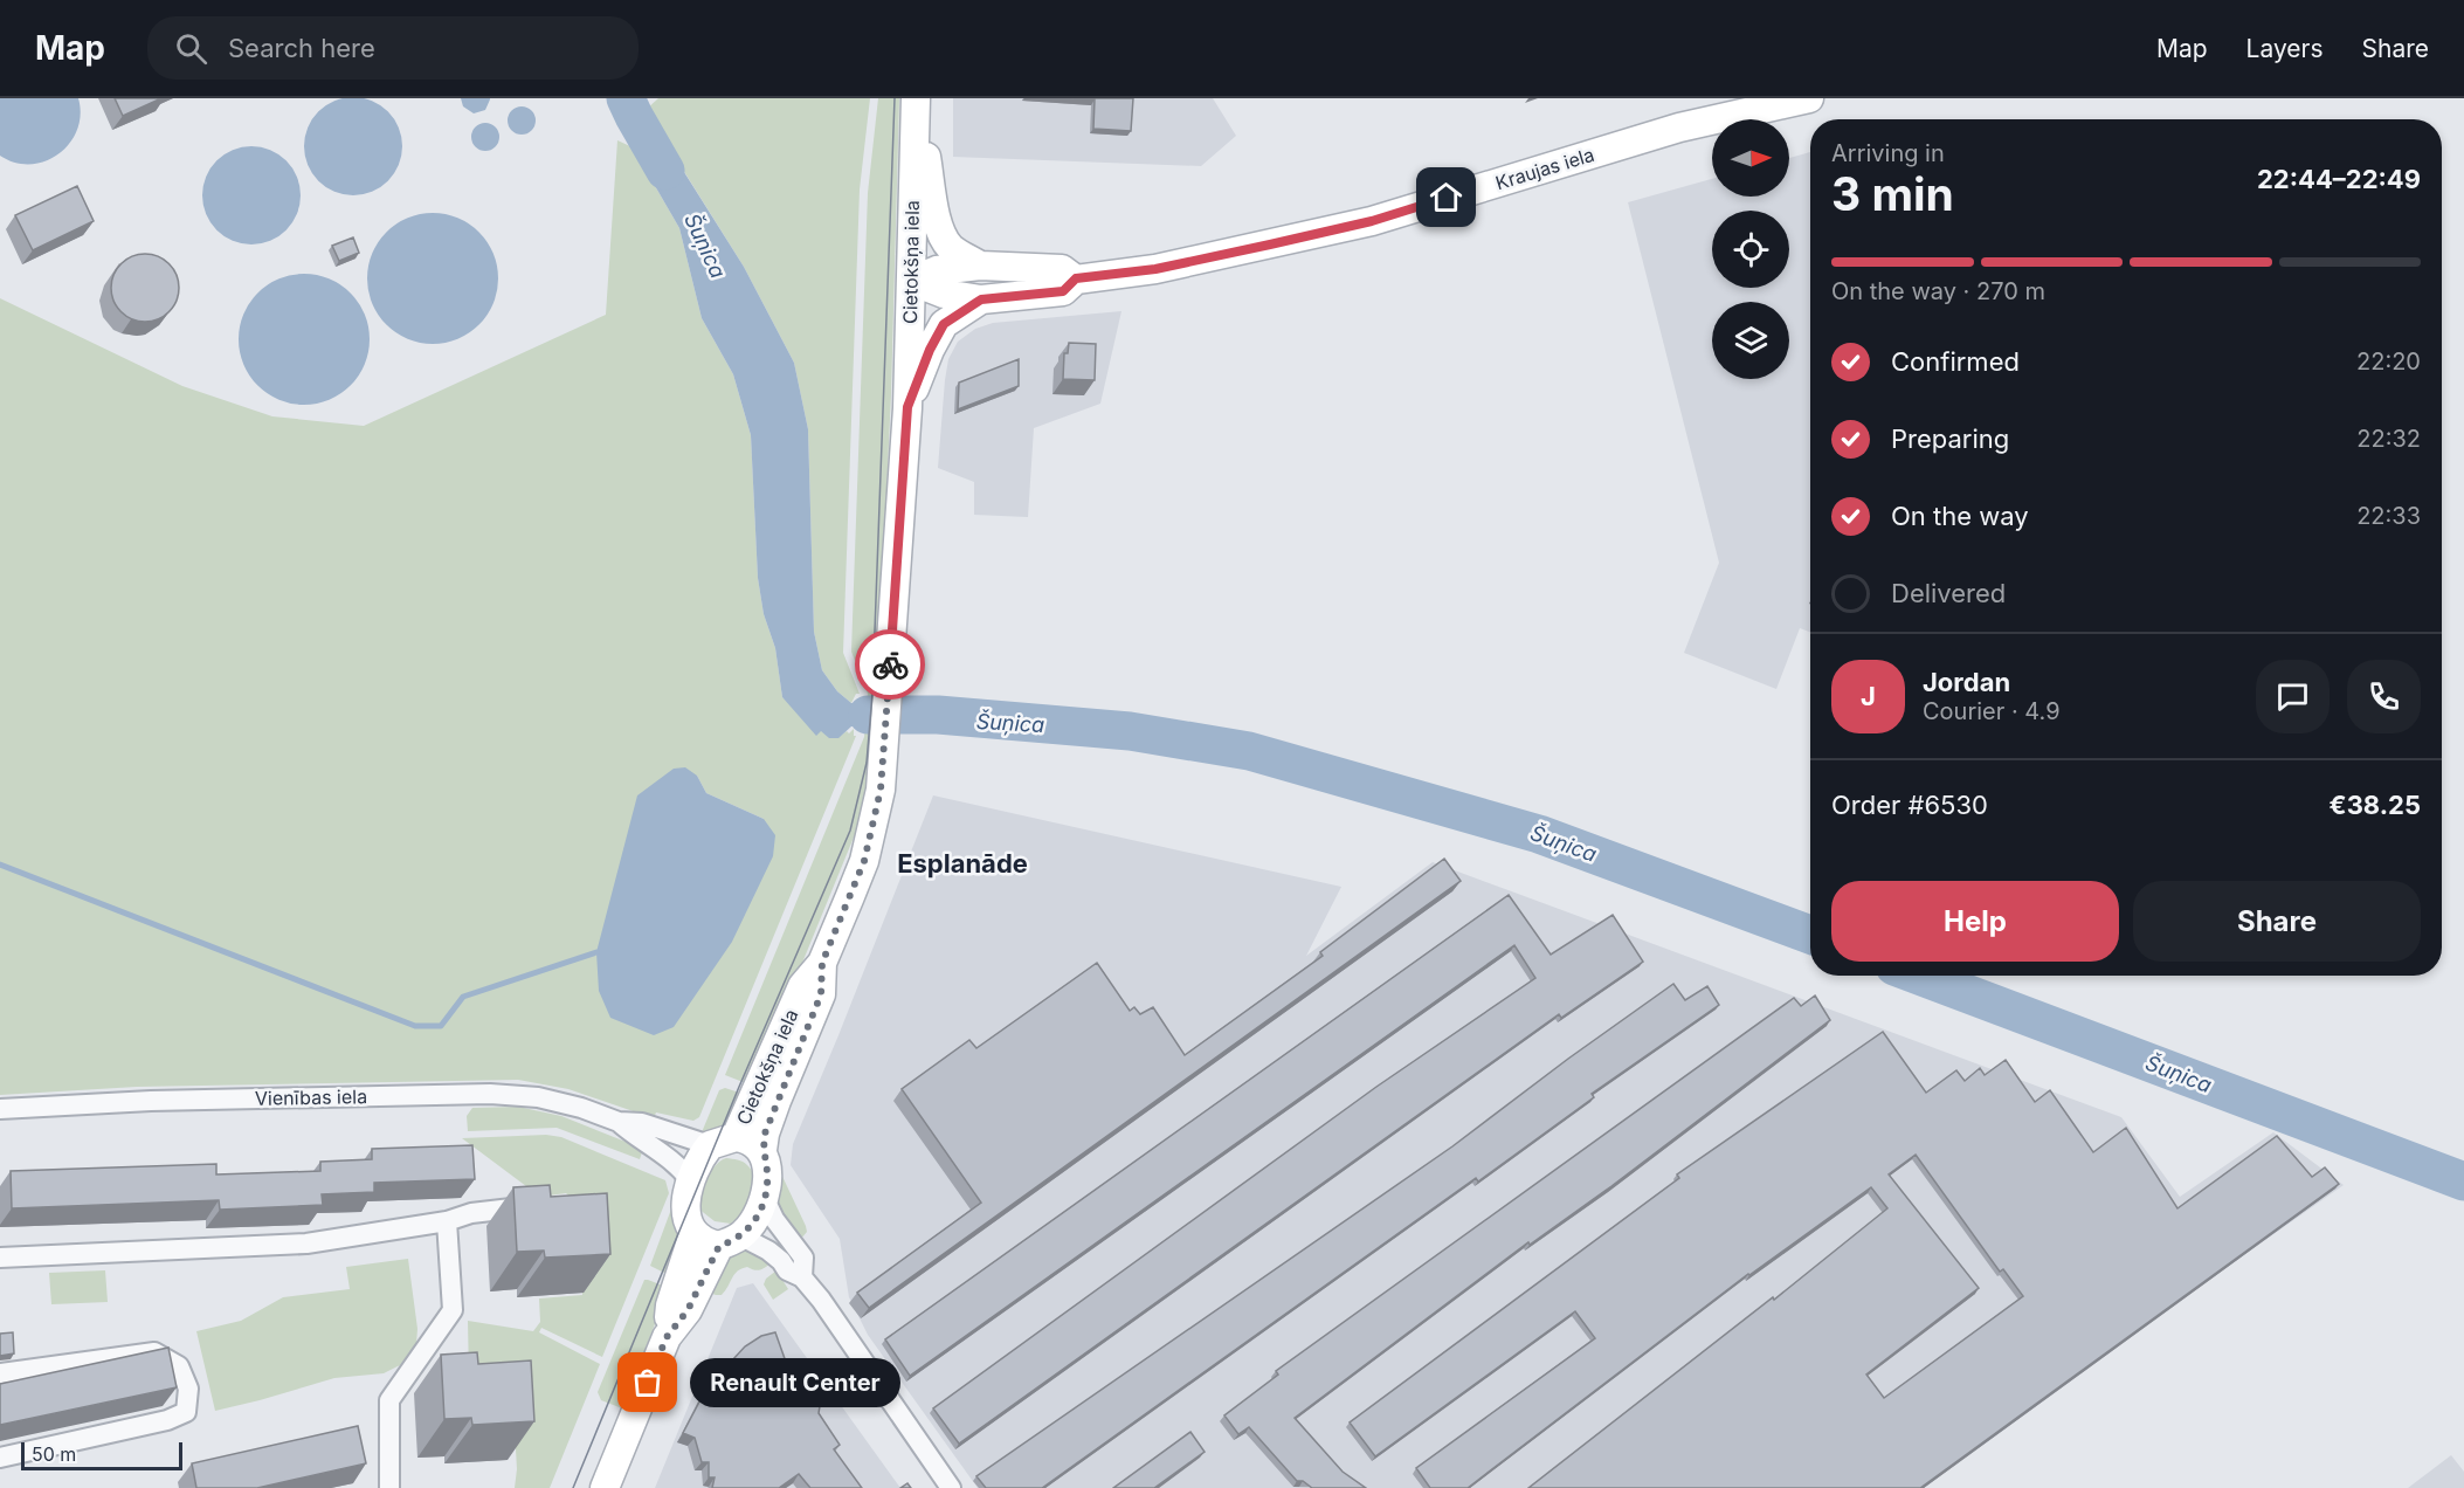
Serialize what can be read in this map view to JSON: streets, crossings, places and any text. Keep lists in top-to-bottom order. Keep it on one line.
{"streets":{"street":["Kraujas iela","Cietokšņa iela","Vienības iela"]},"crossings":[["Kraujas iela","Cietokšņa iela"],["Cietokšņa iela","Vienības iela"]],"districts":["Esplanāde"],"water":["Šuņica"],"places":["Renault Center"],"scale_bar":"50 m","north":"right","page":{"header":"Map","search":"Search here","nav":["Map","Layers","Share"],"heading":["3 min","Arriving in","22:44–22:49"],"panel":["Jordan","Courier · 4.9","Order #6530","€38.25"],"bar":"On the way · 270 m","list":[["Confirmed","22:20"],["Preparing","22:32"],["On the way","22:33"],"Delivered"],"round":"J","buttons":["Help","Share"],"bubble":"Renault Center","scale":"50 m"}}
